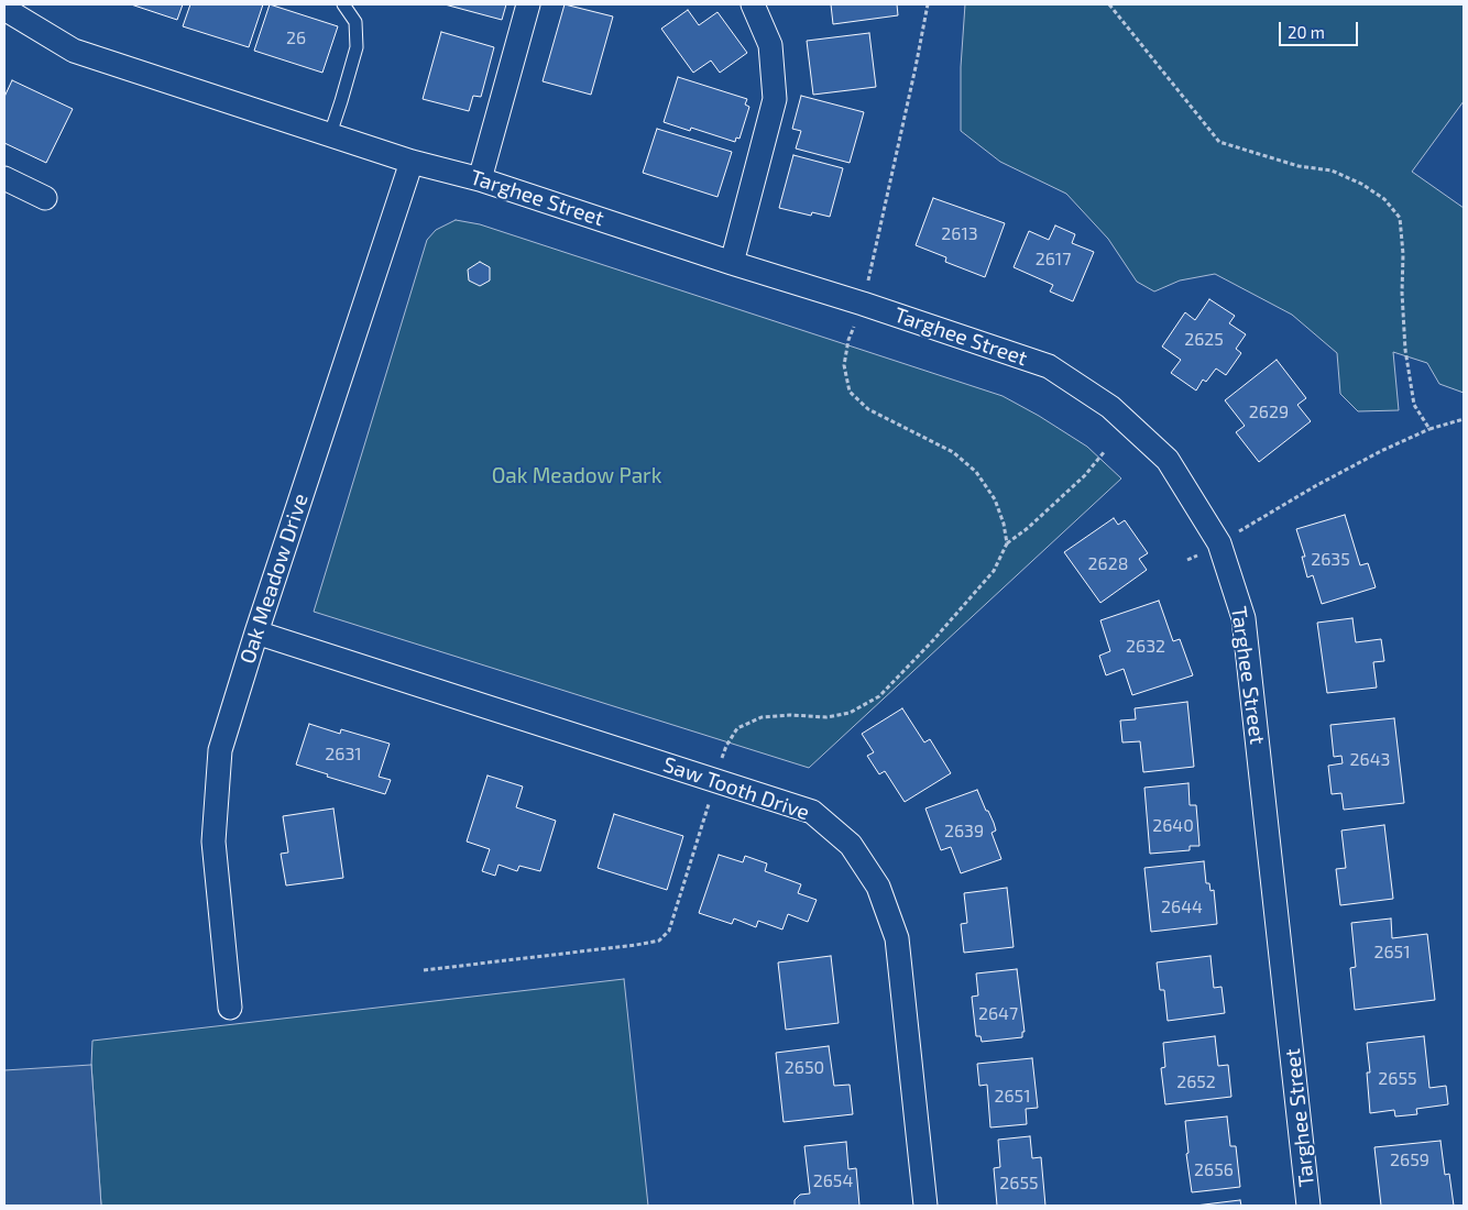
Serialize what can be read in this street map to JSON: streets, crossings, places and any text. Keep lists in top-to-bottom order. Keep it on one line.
{"streets":{"street":["Targhee Street","Oak Meadow Drive","Saw Tooth Drive"]},"crossings":[["Targhee Street","Oak Meadow Drive"],["Oak Meadow Drive","Saw Tooth Drive"]],"parks":["Oak Meadow Park"],"house_numbers":["26","2613","2617","2625","2629","2635","2628","2632","2631","2643","2640","2639","2644","2651","2647","2650","2655","2652","2651","2659","2656","2654","2655"],"scale_bar":"20 m"}
